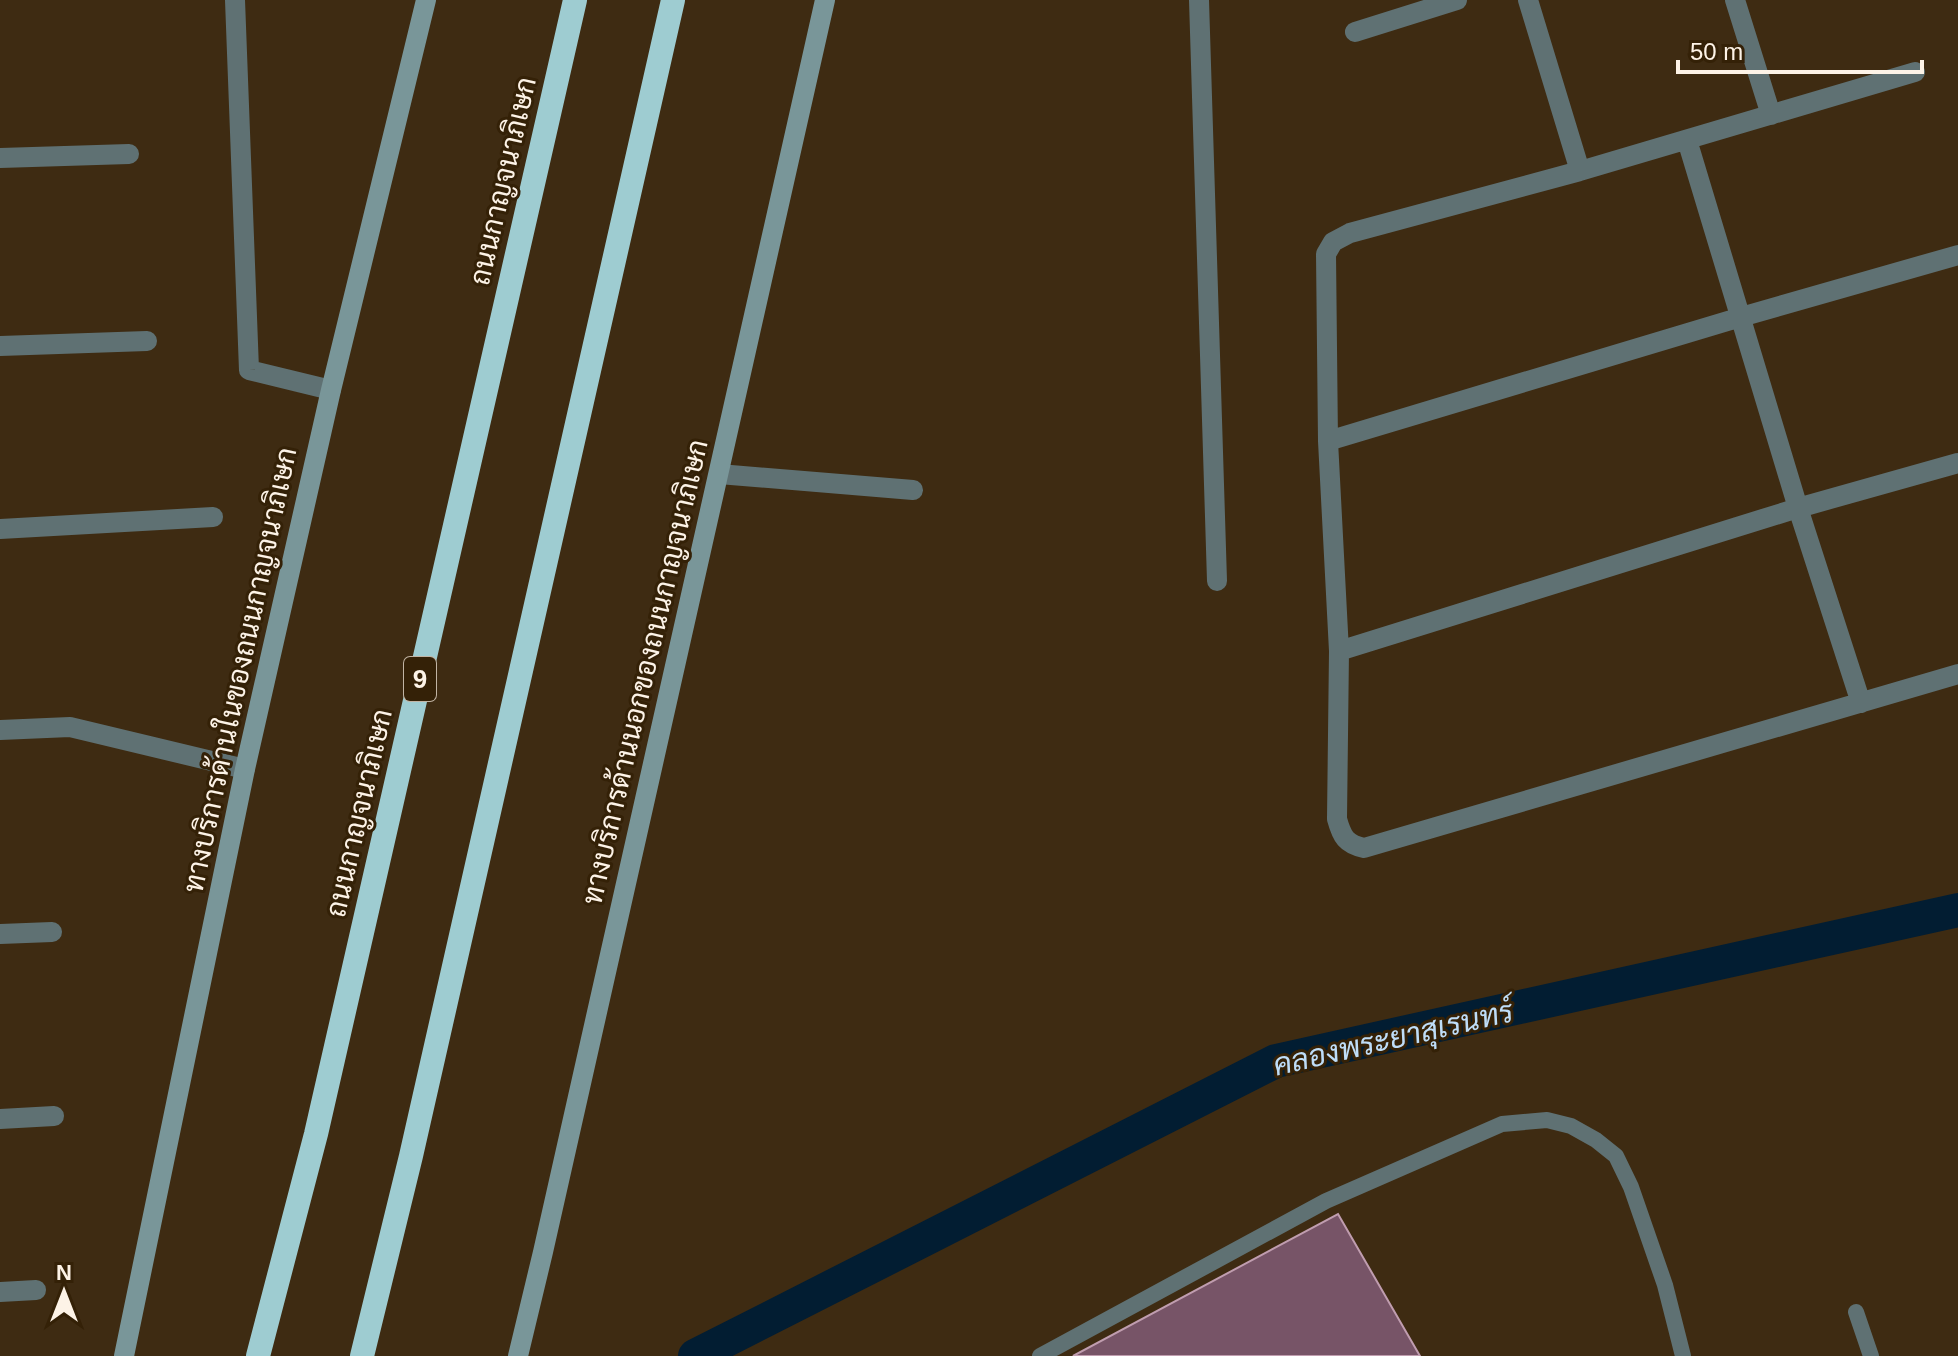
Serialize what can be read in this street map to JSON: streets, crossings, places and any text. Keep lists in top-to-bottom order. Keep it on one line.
{"streets":{"highway":["ถนนกาญจนาภิเษก","9"],"main road":["ทางบริการด้านในของถนนกาญจนาภิเษก","ทางบริการด้านนอกของถนนกาญจนาภิเษก"]},"water":["คลองพระยาสุเรนทร์"],"scale_bar":"50 m","north":"top"}
